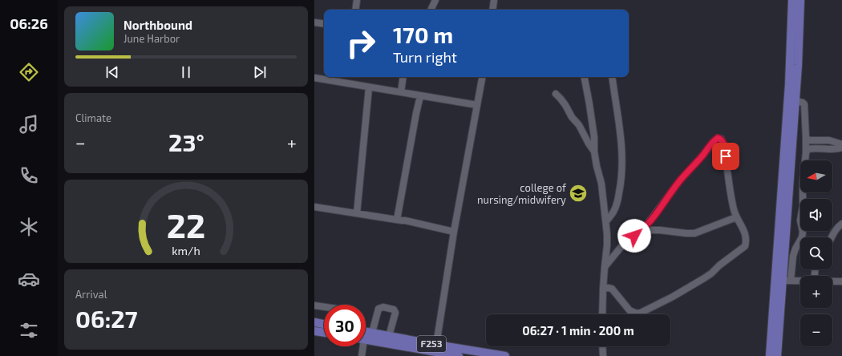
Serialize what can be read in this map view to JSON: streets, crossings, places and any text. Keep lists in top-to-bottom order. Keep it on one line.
{"streets":{"main road":["F253"]},"places":{"school or university":["college of nursing/midwifery"]},"north":"left","page":{"tabs":"06:26","turn":["170 m","Turn right"],"song":["Northbound","June Harbor"],"tile":["Climate",["Arrival","06:27"]],"heat":["−","23°","+"],"map_buttons":["+","−"],"limit":"30","trip":"06:27 · 1 min · 200 m","gauge":["22","km/h"]}}
